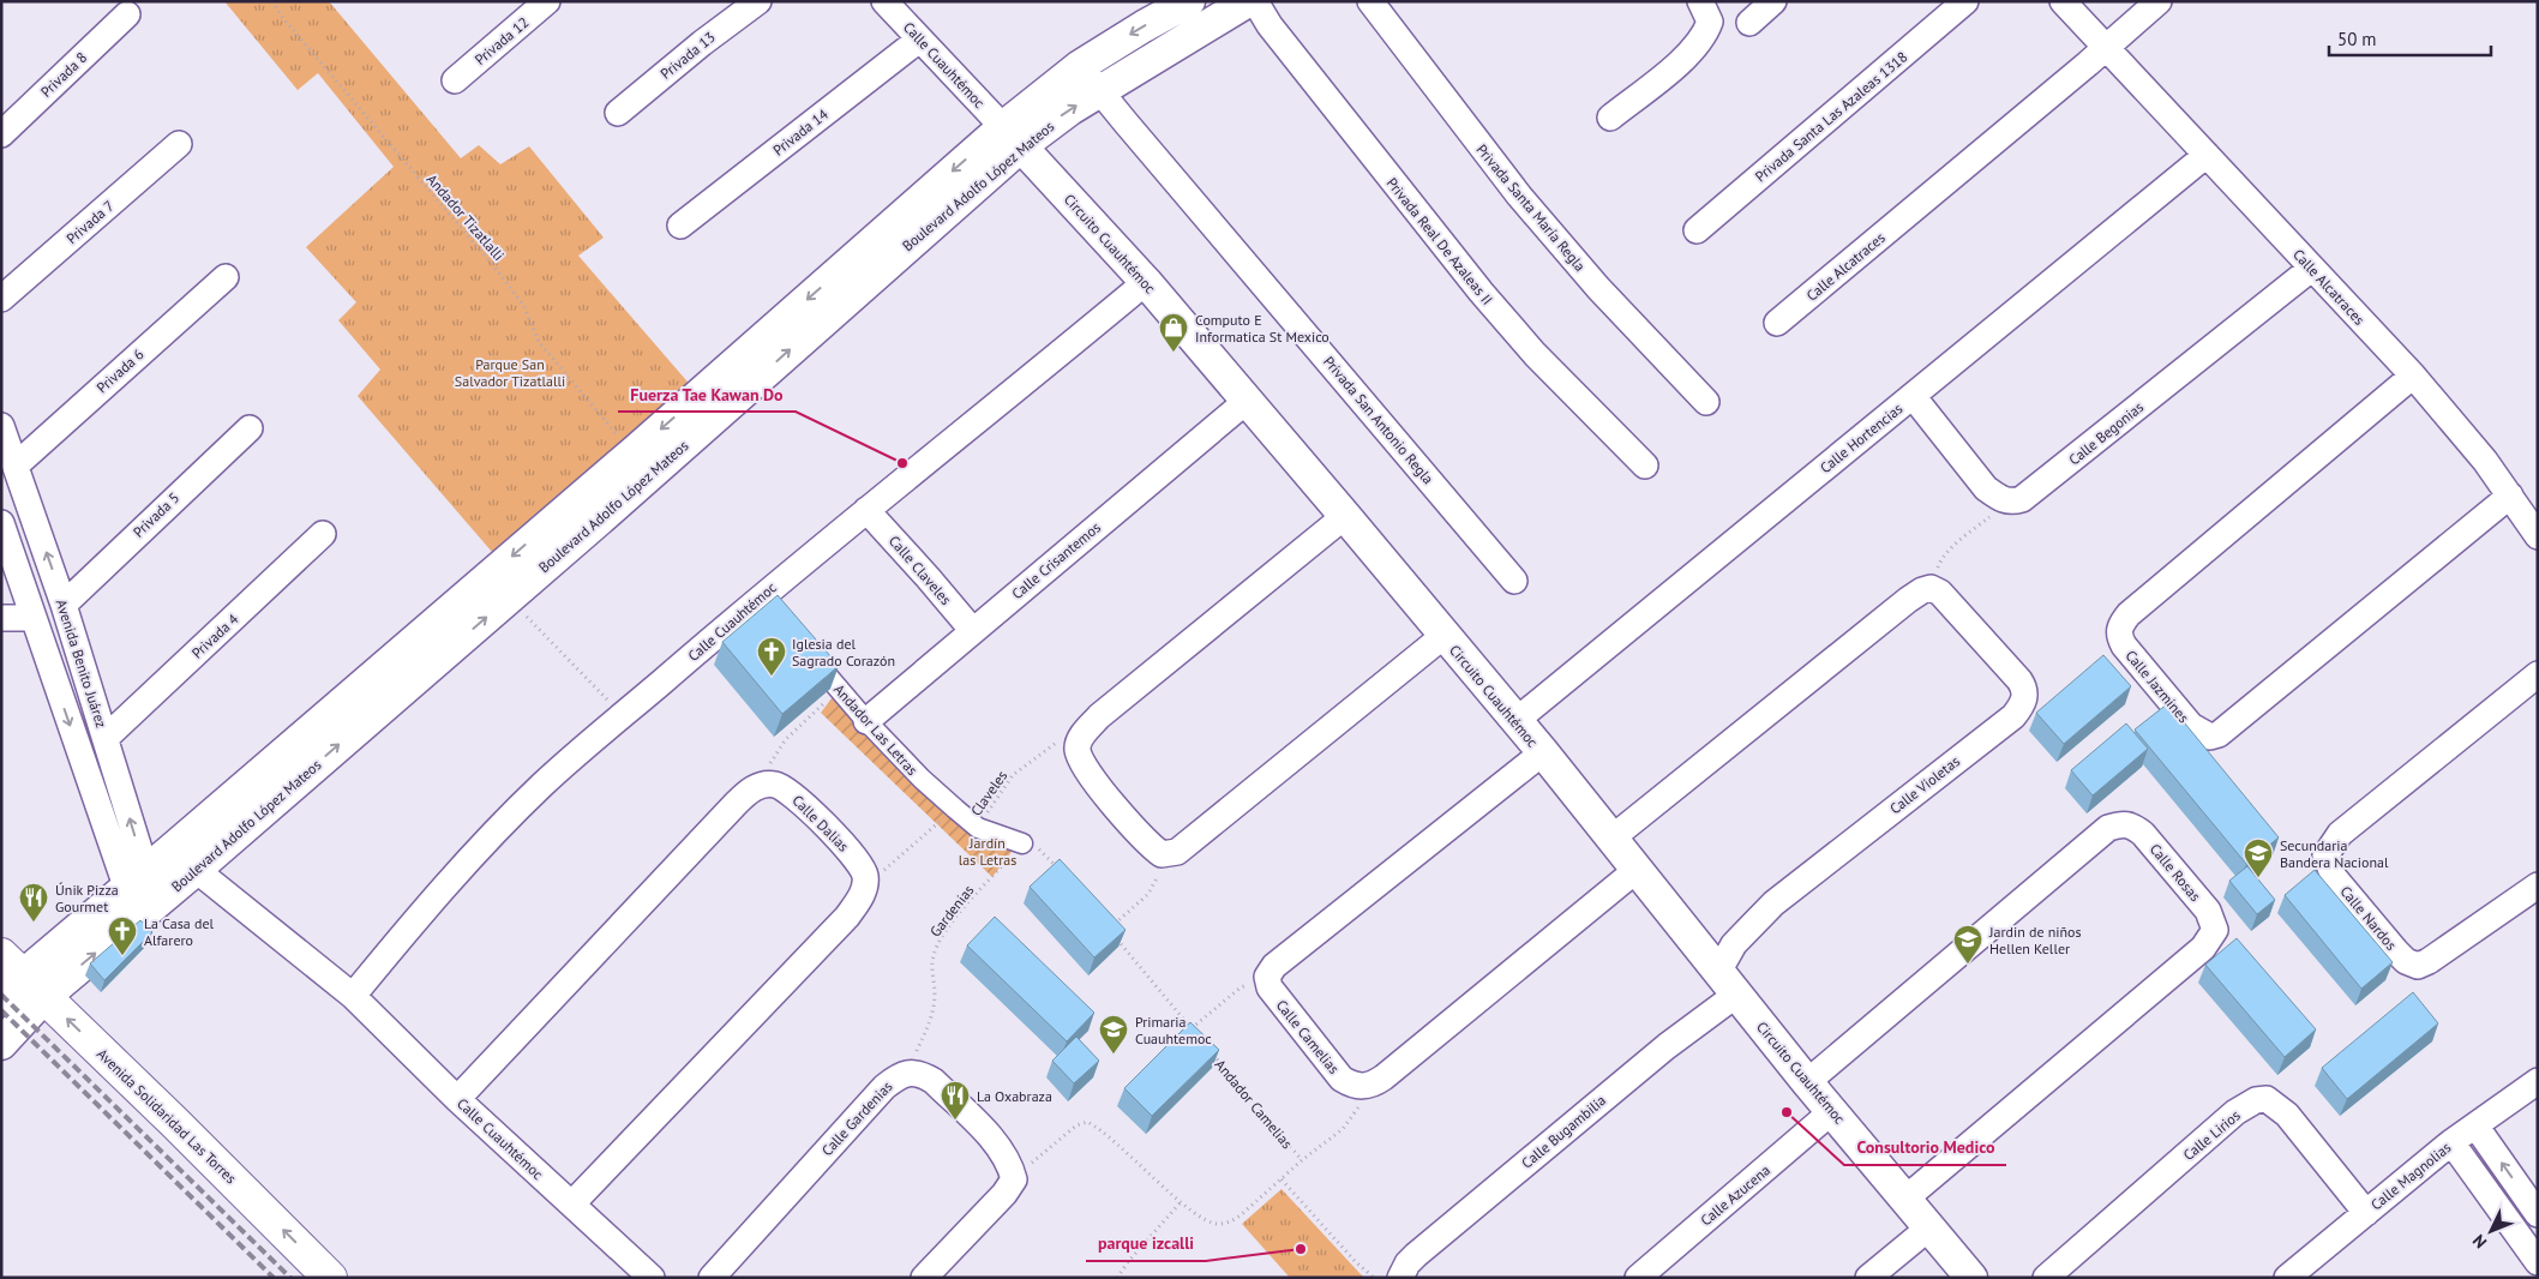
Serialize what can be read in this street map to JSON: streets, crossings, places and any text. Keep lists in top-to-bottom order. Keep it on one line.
{"streets":{"main road":["Avenida Solidaridad Las Torres"],"street":["Privada 12","Privada 13","Calle Cuauhtémoc","Privada 8","Privada Santa Las Azaleas 1318","Privada 14","Boulevard Adolfo López Mateos","Privada Santa María Regla","Privada 7","Privada Real De Azaleas II","Circuito Cuauhtémoc","Calle Alcatraces","Privada 6","Privada San Antonio Regla","Calle Begonias","Calle Hortencias","Privada 5","Calle Crisantemos","Calle Claveles","Privada 4","Avenida Benito Juárez","Calle Jazmines","Andador Las Letras","Calle Violetas","Calle Dalias","Calle Rosas","Calle Nardos","Calle Camelias","Calle Gardenias","Calle Bugambilia","Calle Lirios","Calle Magnolias","Calle Azucena"],"path":["Andador Tizatlalli","Claveles","Gardenias","Andador Camelias"]},"crossings":[["Calle Cuauhtémoc","Privada 14"],["Calle Cuauhtémoc","Boulevard Adolfo López Mateos"],["Calle Cuauhtémoc","Circuito Cuauhtémoc"],["Calle Cuauhtémoc","Calle Claveles"],["Boulevard Adolfo López Mateos","Andador Tizatlalli"],["Boulevard Adolfo López Mateos","Circuito Cuauhtémoc"],["Boulevard Adolfo López Mateos","Privada San Antonio Regla"],["Boulevard Adolfo López Mateos","Avenida Benito Juárez"],["Boulevard Adolfo López Mateos","Avenida Solidaridad Las Torres"],["Circuito Cuauhtémoc","Calle Hortencias"],["Circuito Cuauhtémoc","Calle Crisantemos"],["Circuito Cuauhtémoc","Calle Violetas"],["Circuito Cuauhtémoc","Calle Rosas"],["Circuito Cuauhtémoc","Calle Bugambilia"],["Circuito Cuauhtémoc","Calle Azucena"],["Calle Alcatraces","Calle Begonias"],["Calle Alcatraces","Calle Hortencias"],["Calle Alcatraces","Calle Jazmines"],["Privada 6","Avenida Benito Juárez"],["Privada 5","Avenida Benito Juárez"],["Calle Crisantemos","Calle Claveles"],["Calle Crisantemos","Andador Las Letras"],["Privada 4","Avenida Benito Juárez"],["Andador Las Letras","Claveles"],["Calle Violetas","Calle Bugambilia"],["Gardenias","Calle Gardenias"],["Calle Lirios","Calle Magnolias"]],"one_way":["Avenida Solidaridad Las Torres"],"parks":["Parque San Salvador Tizatlalli","Jardín las Letras"],"places":{"shop":["Computo E Informatica St Mexico"],"other":["Fuerza Tae Kawan Do","Consultorio Medico","parque izcalli"],"church":["Iglesia del Sagrado Corazón","La Casa del Alfarero"],"school or university":["Secundaria Bandera Nacional","Jardin de niños Hellen Keller","Primaria Cuauhtemoc"],"restaurant":["Únik Pizza Gourmet","La Oxabraza"]},"scale_bar":"50 m","north":"bottom left"}
